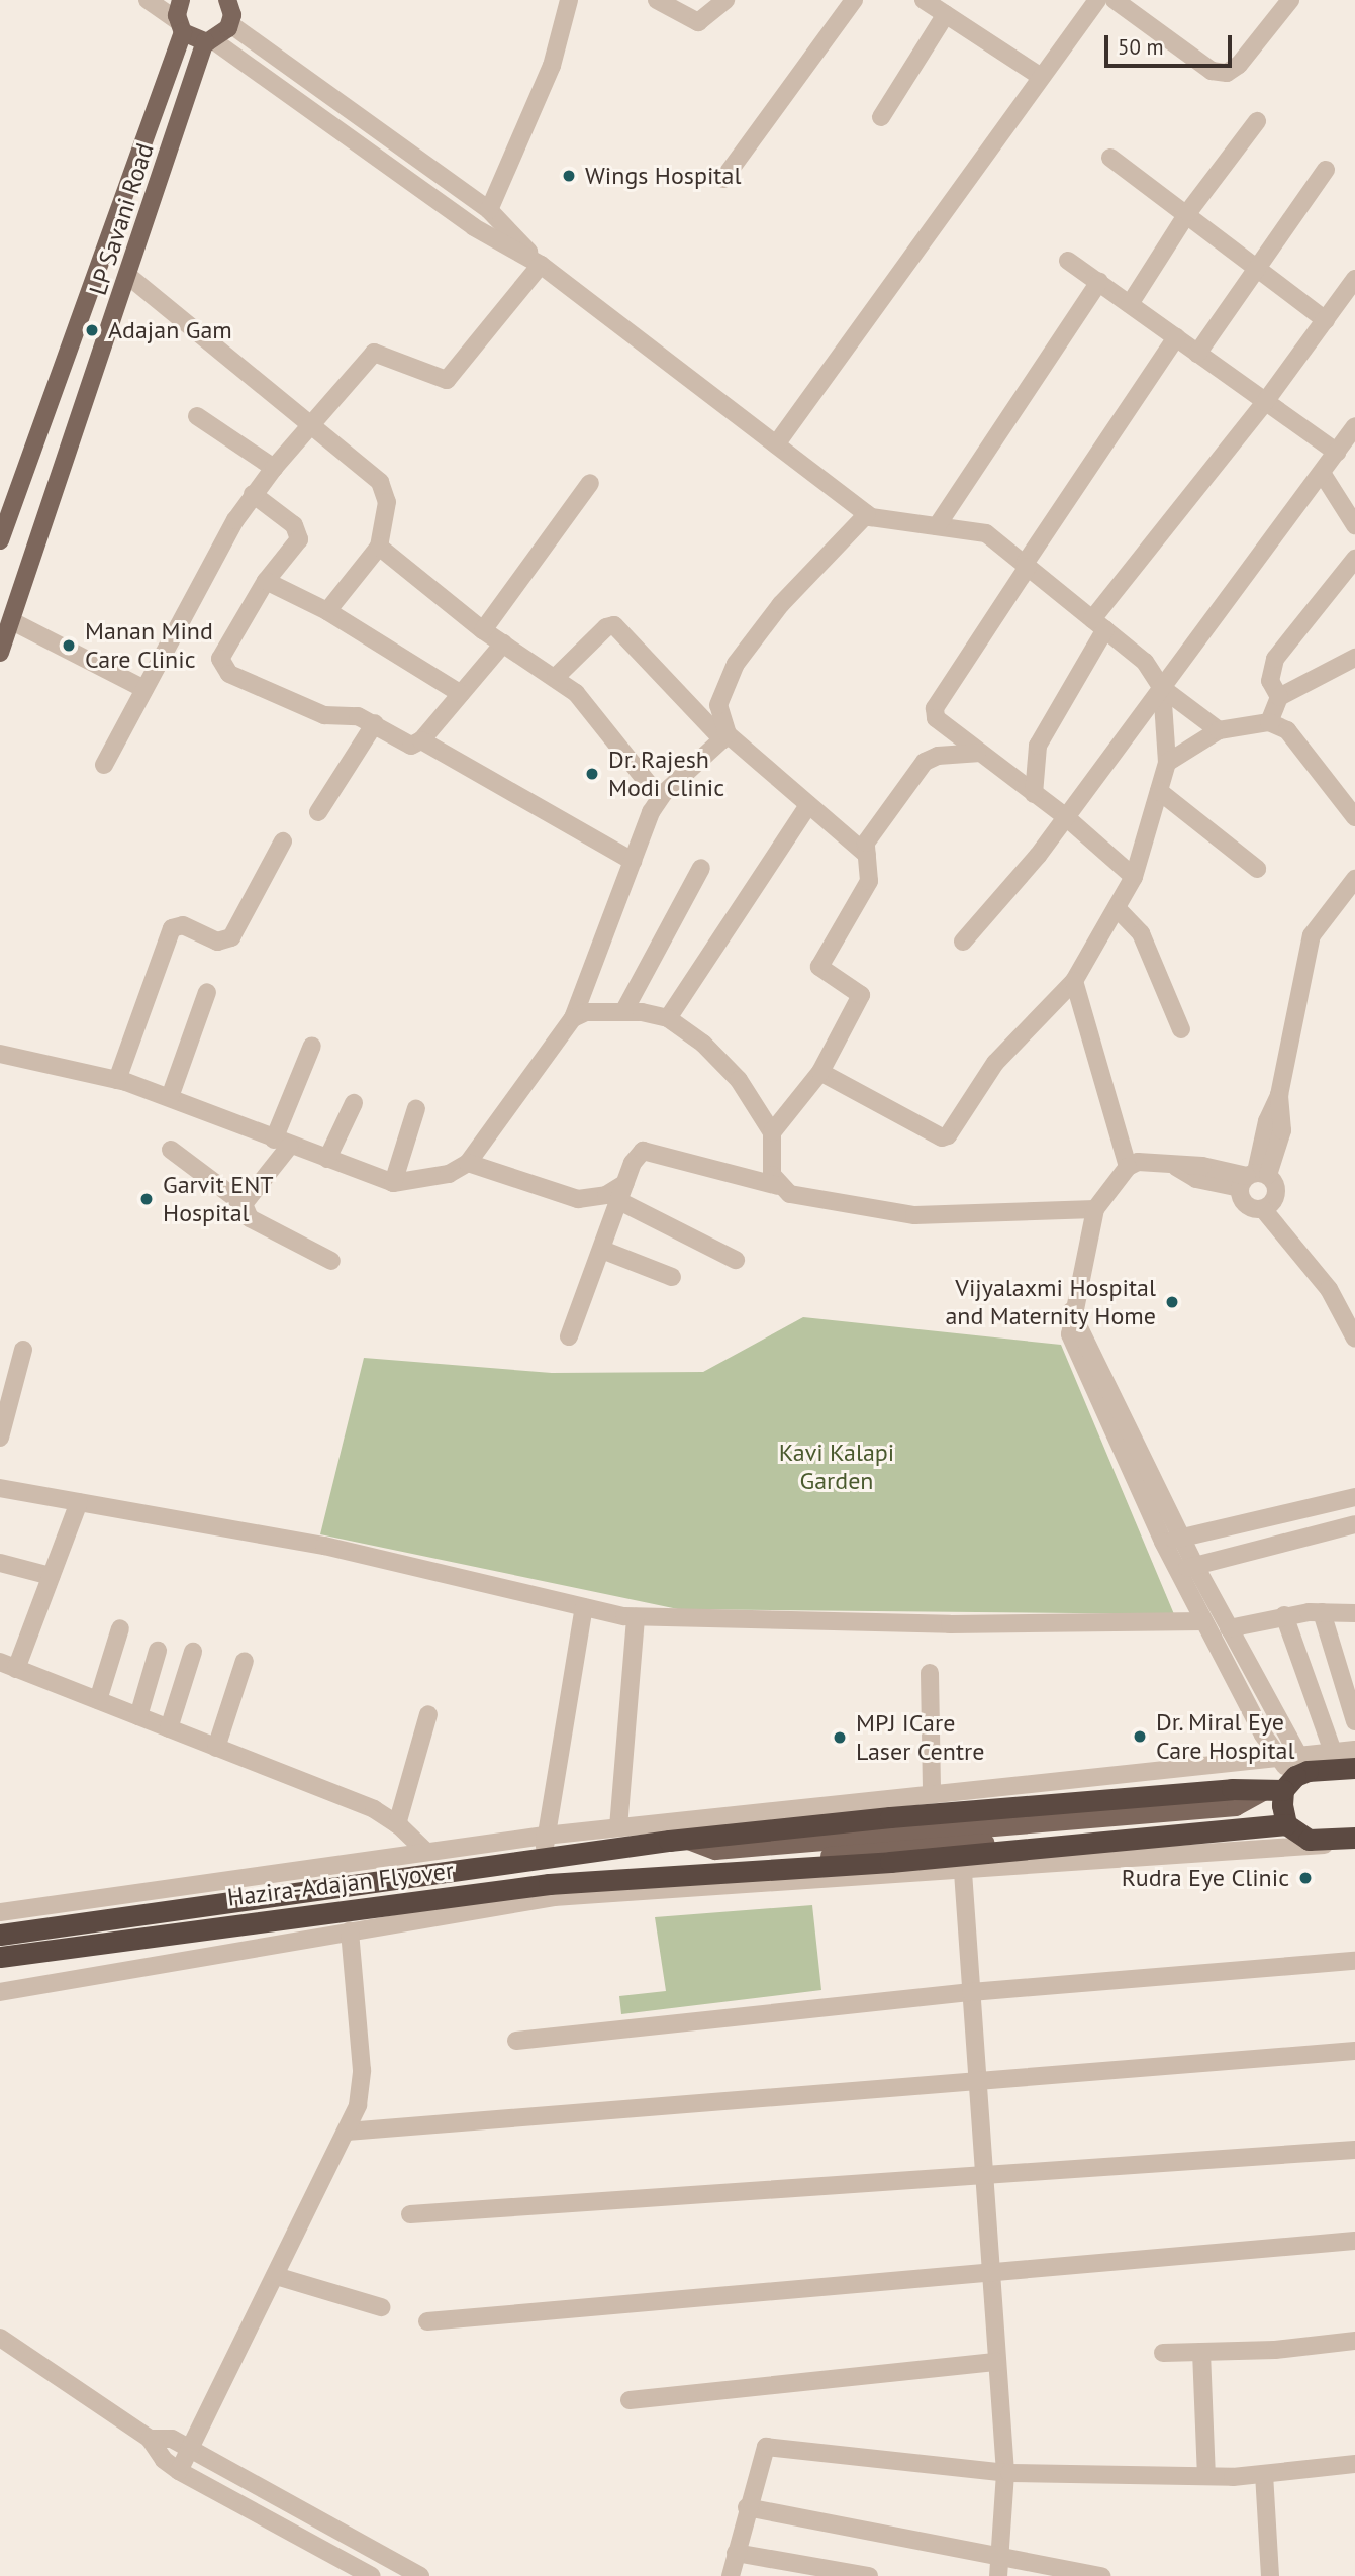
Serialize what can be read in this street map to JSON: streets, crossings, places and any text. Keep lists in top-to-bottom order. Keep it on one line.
{"streets":{"highway":["Hazira-Adajan Flyover"],"main road":["LP Savani Road"]},"parks":["Kavi Kalapi Garden"],"places":["Wings Hospital","Adajan Gam","Manan Mind Care Clinic","Dr. Rajesh Modi Clinic","Garvit ENT Hospital","Vijyalaxmi Hospital and Maternity Home","Dr. Miral Eye Care Hospital","MPJ ICare Laser Centre","Rudra Eye Clinic"],"scale_bar":"50 m"}
